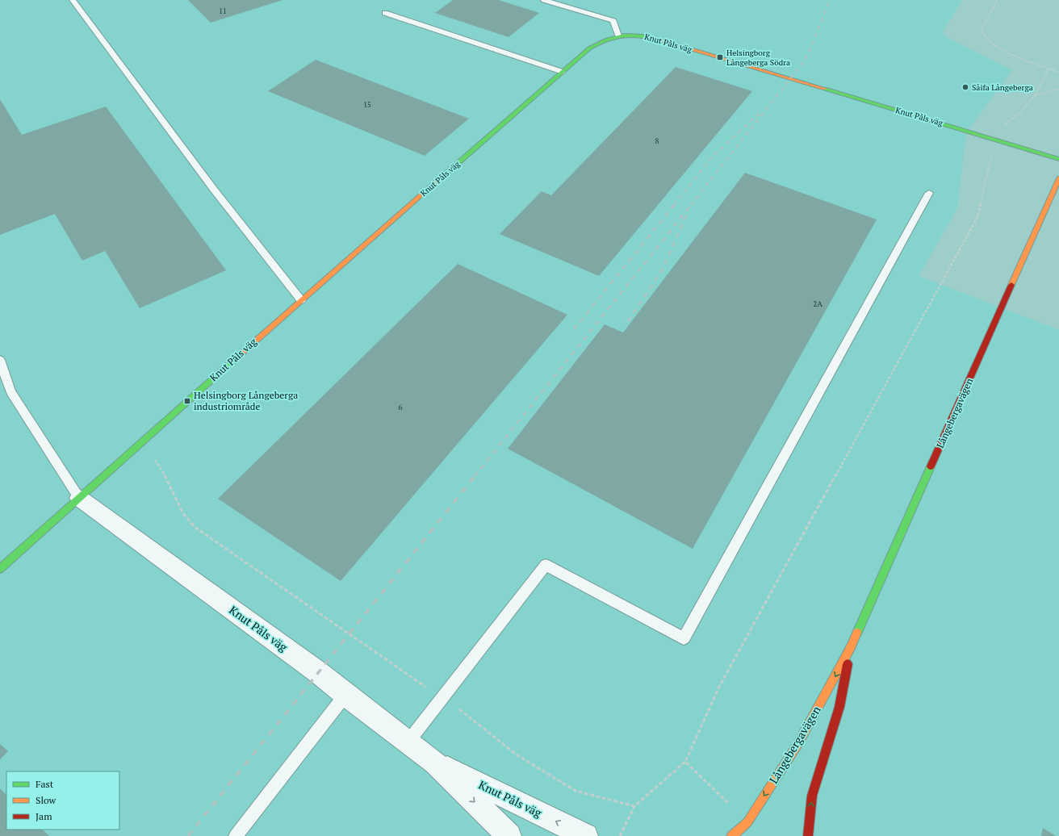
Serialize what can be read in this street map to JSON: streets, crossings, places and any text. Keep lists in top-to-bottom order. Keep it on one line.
{"streets":{"street":["Knut Påls väg","Långebergavägen"]},"places":{"transit":["Helsingborg Långeberga Södra","Helsingborg Långeberga industriområde"],"other":["Såifa Långeberga"]},"house_numbers":["11","15","8","2A","6"],"legend":["Fast","Slow","Jam"]}
